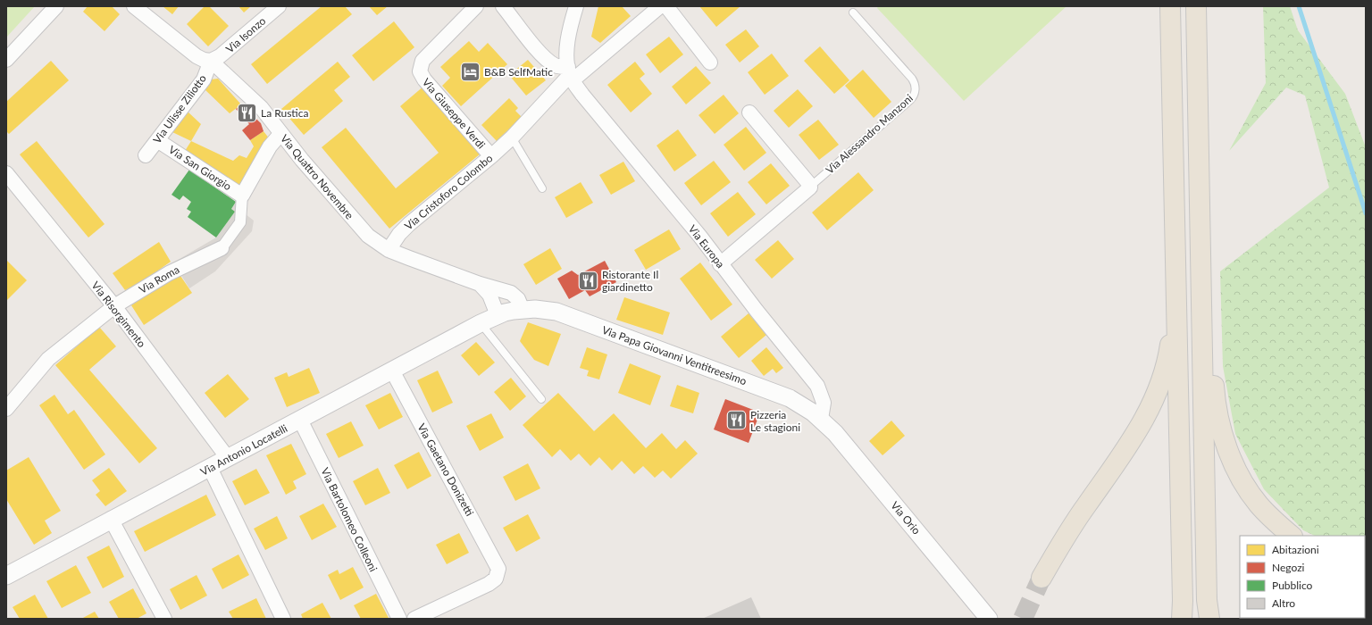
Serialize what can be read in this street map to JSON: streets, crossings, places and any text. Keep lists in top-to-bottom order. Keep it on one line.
{"streets":{"street":["Via Isonzo","Via Ulisse Ziliotto","Via Giuseppe Verdi","Via Alessandro Manzoni","Via San Giorgio","Via Quattro Novembre","Via Cristoforo Colombo","Via Europa","Via Roma","Via Risorgimento","Via Papa Giovanni Ventitreesimo","Via Antonio Locatelli","Via Gaetano Donizetti","Via Orio","Via Bartolomeo Colleoni"]},"crossings":[["Via Isonzo","Via Ulisse Ziliotto"],["Via Isonzo","Via Quattro Novembre"],["Via Ulisse Ziliotto","Via San Giorgio"],["Via Ulisse Ziliotto","Via Quattro Novembre"],["Via Giuseppe Verdi","Via Cristoforo Colombo"],["Via Alessandro Manzoni","Via Europa"],["Via San Giorgio","Via Roma"],["Via Quattro Novembre","Via Cristoforo Colombo"],["Via Quattro Novembre","Via Roma"],["Via Cristoforo Colombo","Via Europa"],["Via Europa","Via Papa Giovanni Ventitreesimo"],["Via Europa","Via Orio"],["Via Roma","Via Risorgimento"],["Via Risorgimento","Via Antonio Locatelli"],["Via Papa Giovanni Ventitreesimo","Via Antonio Locatelli"],["Via Papa Giovanni Ventitreesimo","Via Orio"],["Via Antonio Locatelli","Via Gaetano Donizetti"],["Via Antonio Locatelli","Via Bartolomeo Colleoni"]],"places":{"hotel":["B&B SelfMatic"],"restaurant":["La Rustica","Ristorante Il giardinetto","Pizzeria Le stagioni"]},"legend":["Abitazioni","Negozi","Pubblico","Altro"]}
